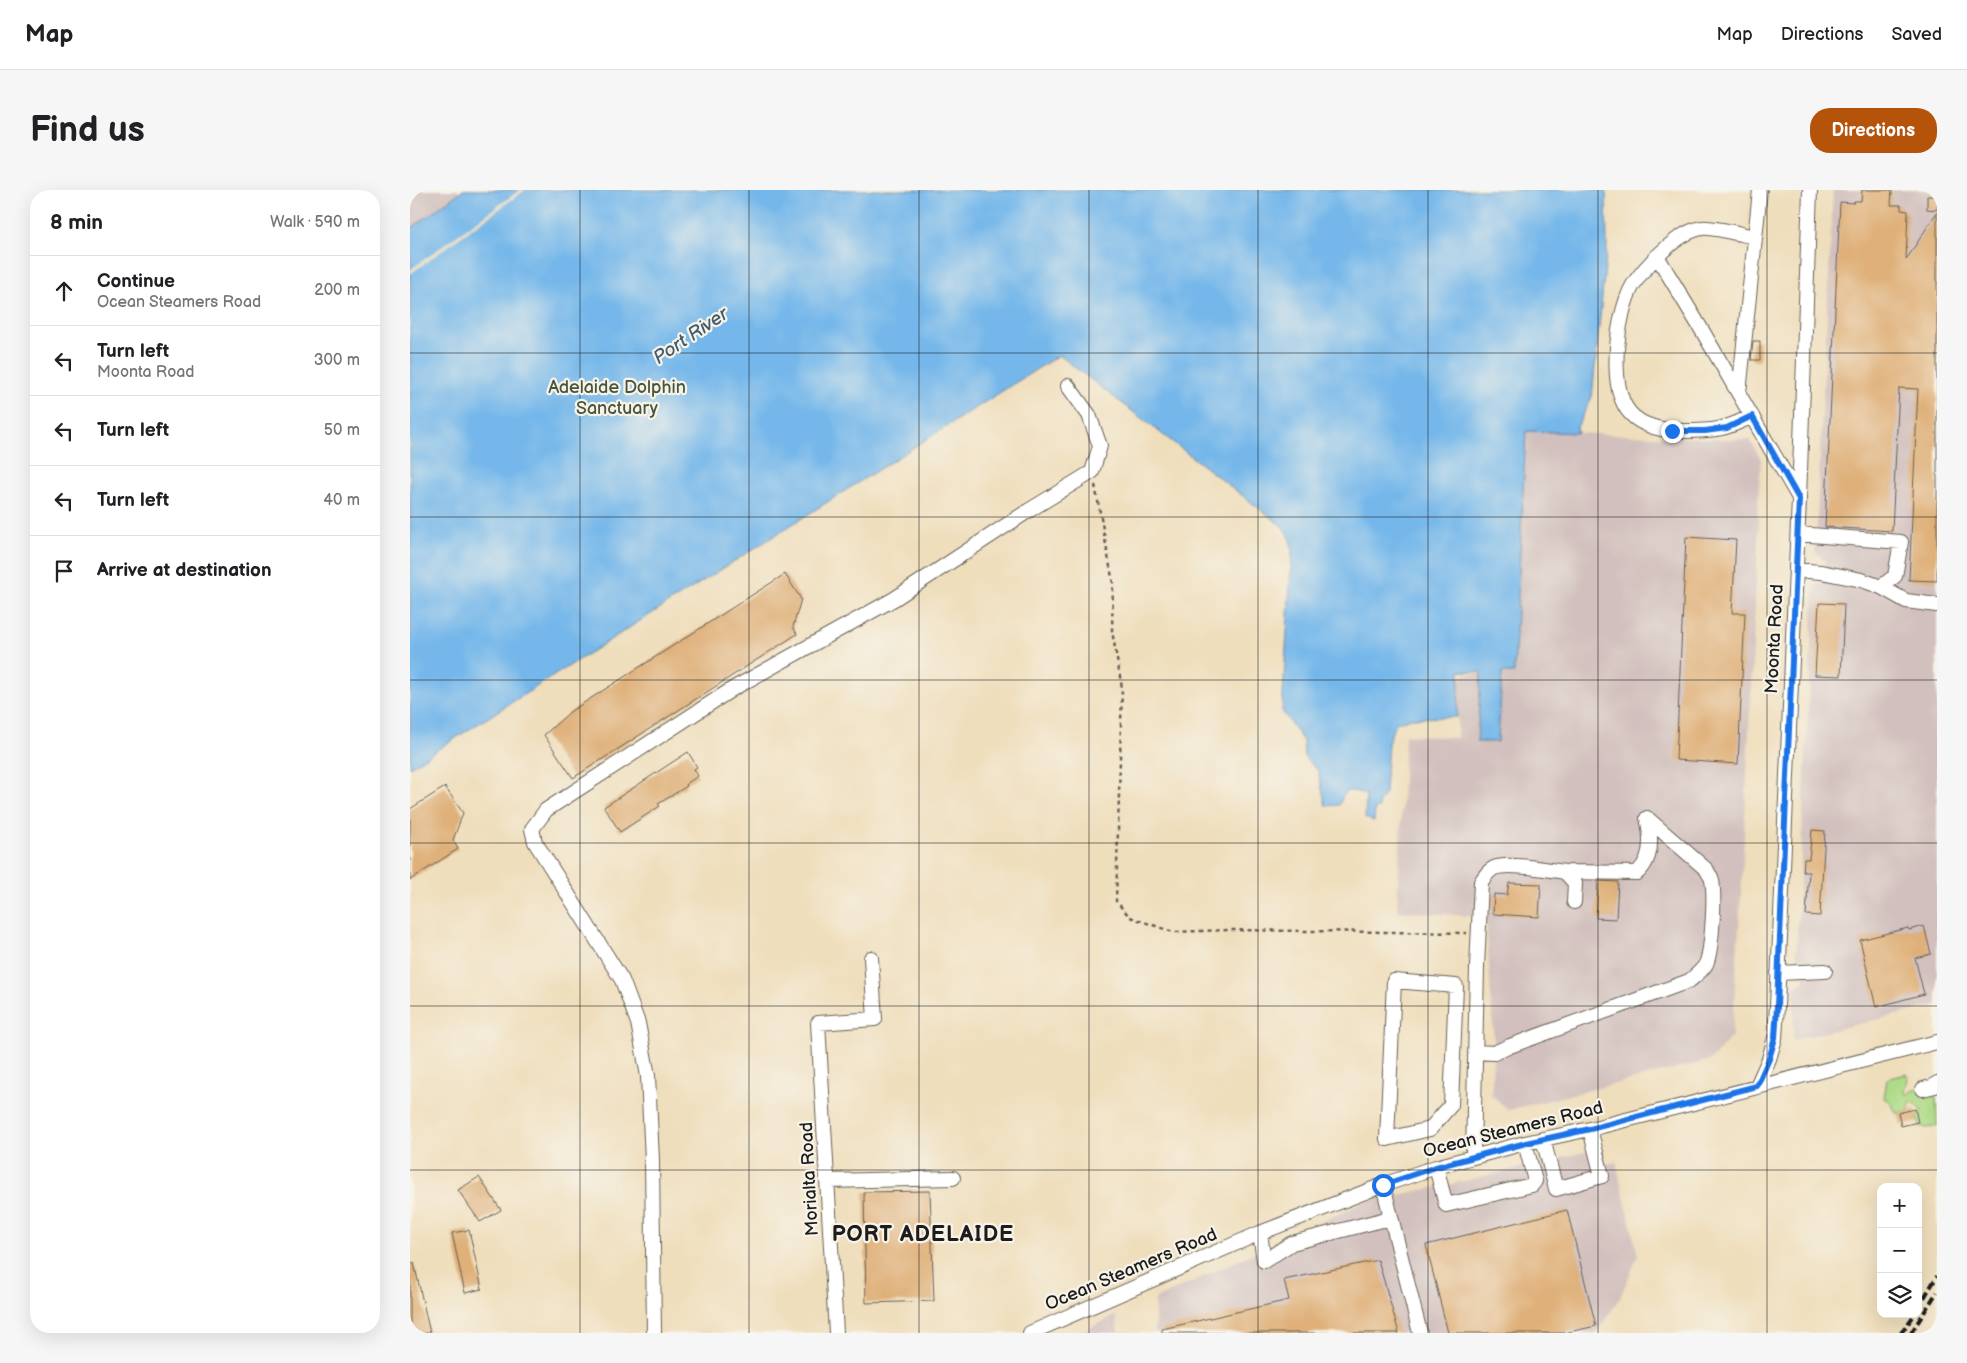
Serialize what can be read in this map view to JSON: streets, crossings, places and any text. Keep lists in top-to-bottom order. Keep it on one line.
{"streets":{"street":["Moonta Road","Ocean Steamers Road","Morialta Road"]},"crossings":[["Moonta Road","Ocean Steamers Road"]],"districts":["PORT ADELAIDE"],"water":["Port River"],"parks":["Adelaide Dolphin Sanctuary"],"page":{"header":"Map","nav":["Map","Directions","Saved"],"buttons":"Directions","title":"Find us","heading":["8 min","Walk · 590 m"],"list":[["Continue","Ocean Steamers Road","200 m"],["Turn left","Moonta Road","300 m"],["Turn left","50 m"],["Turn left","40 m"],"Arrive at destination"],"map_buttons":["+","−"]}}
